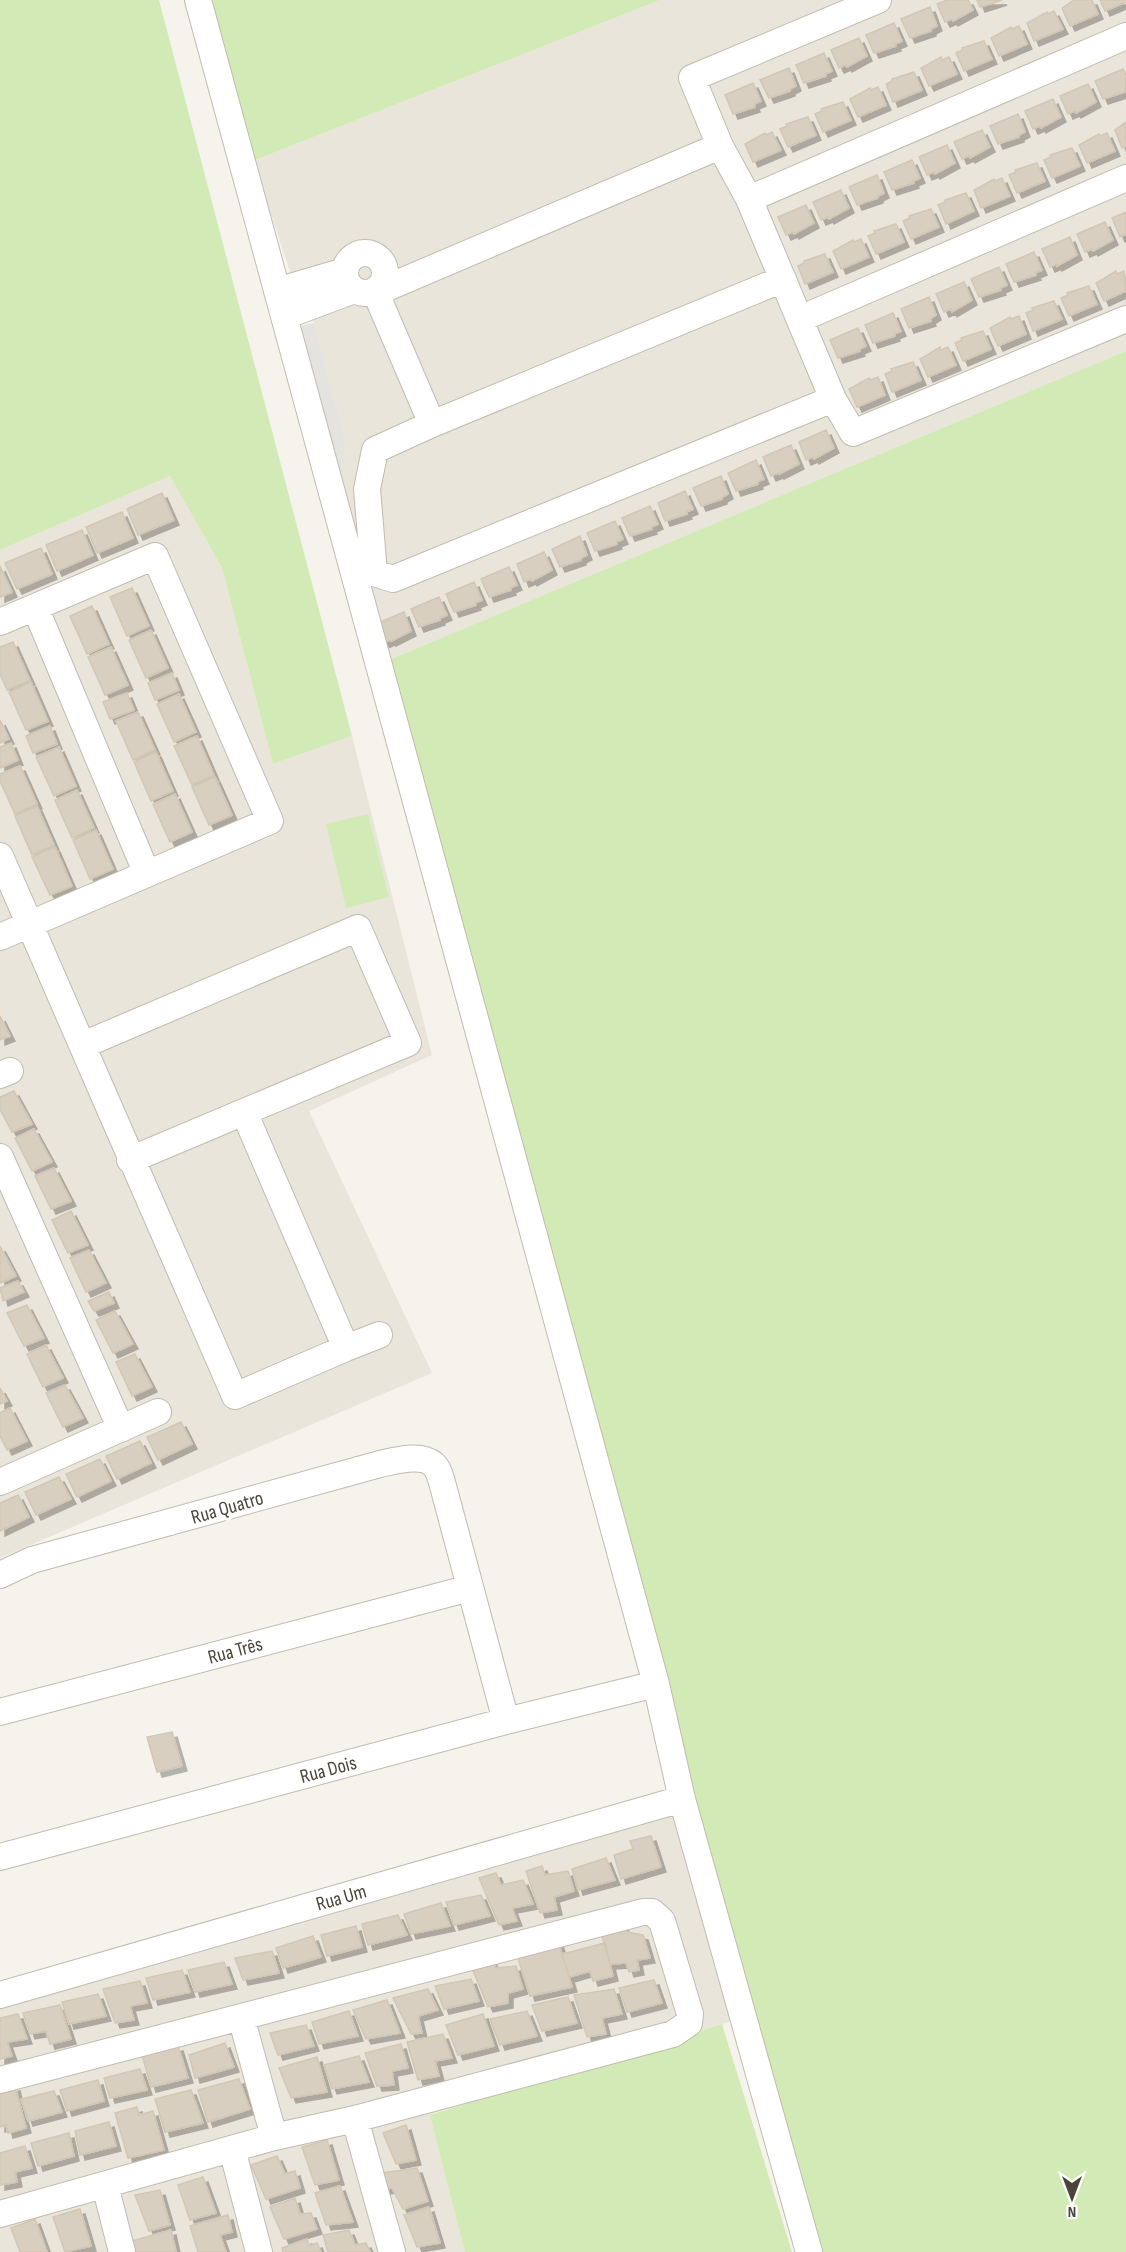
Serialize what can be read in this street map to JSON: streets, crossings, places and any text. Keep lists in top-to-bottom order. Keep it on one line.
{"streets":{"street":["Rua Quatro","Rua Três","Rua Dois","Rua Um"]},"crossings":[["Rua Quatro","Rua Três"]],"north":"bottom"}
